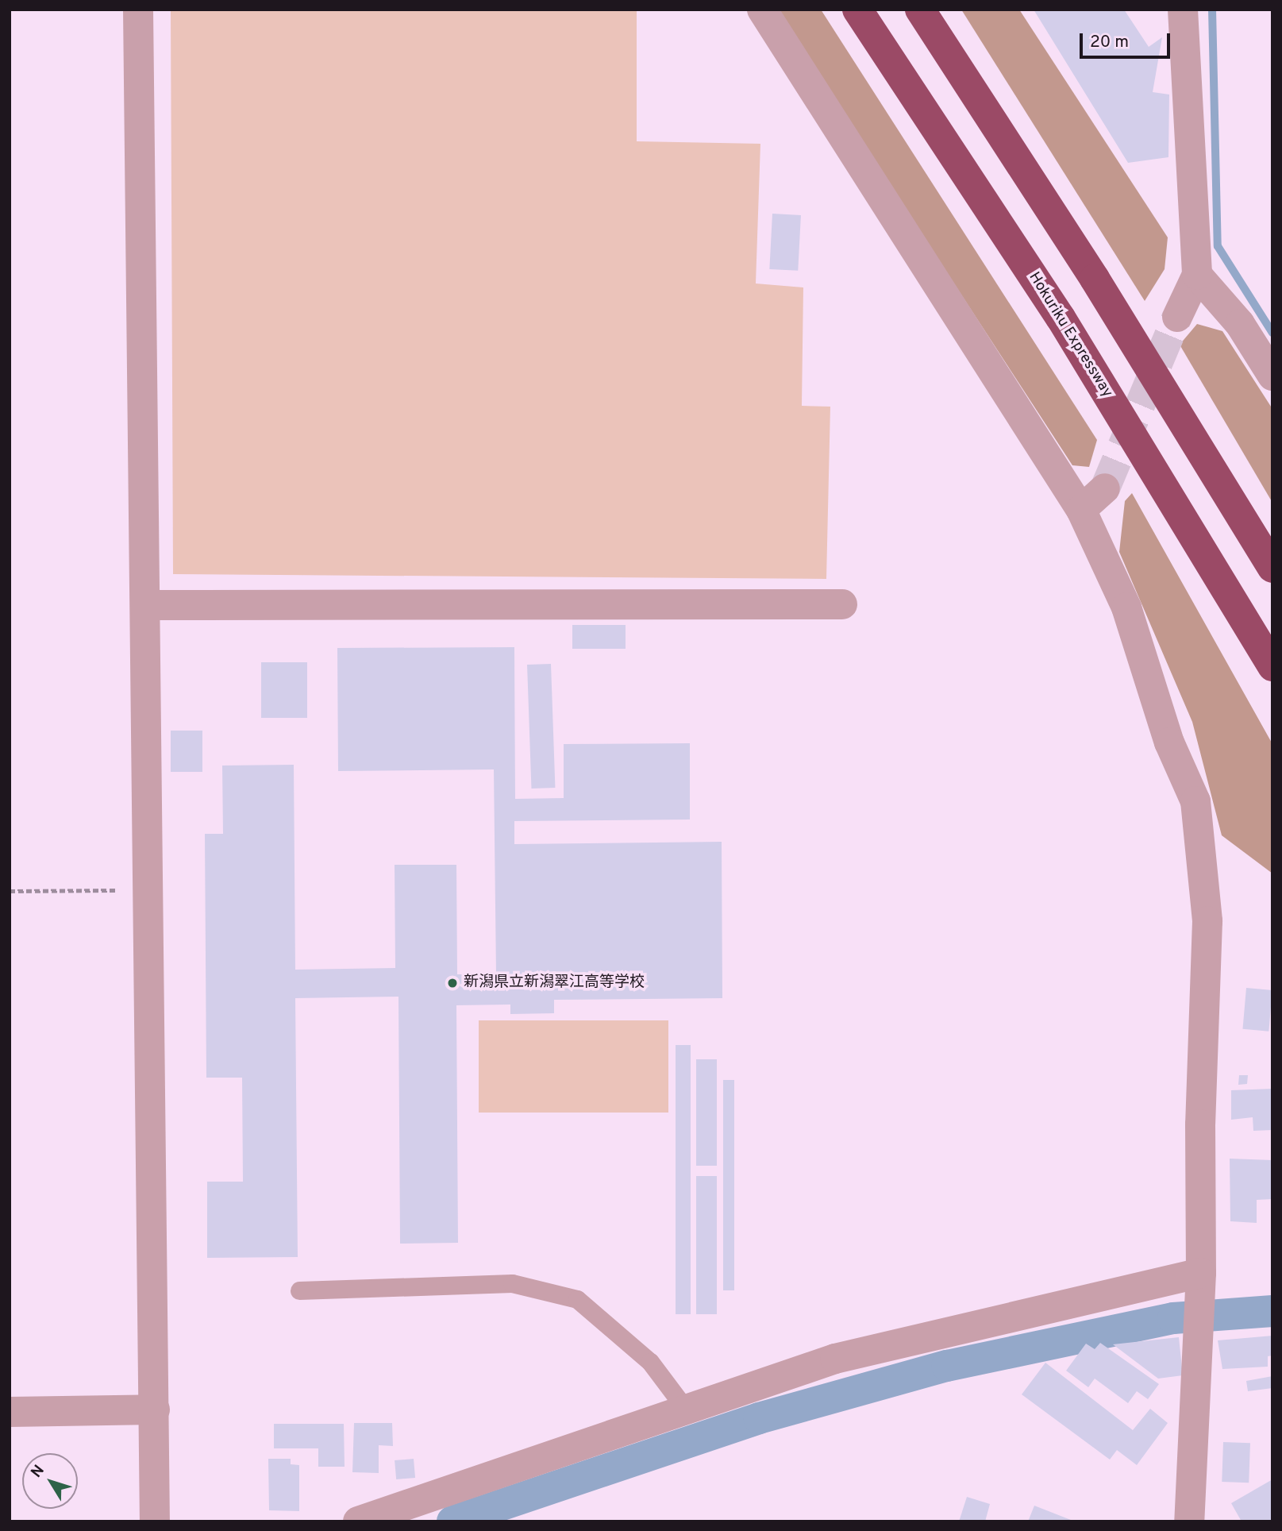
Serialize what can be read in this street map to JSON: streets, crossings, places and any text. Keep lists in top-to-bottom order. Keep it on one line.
{"streets":{"highway":["Hokuriku Expressway"]},"places":["新潟県立新潟翠江高等学校"],"scale_bar":"20 m","north":"top left"}
